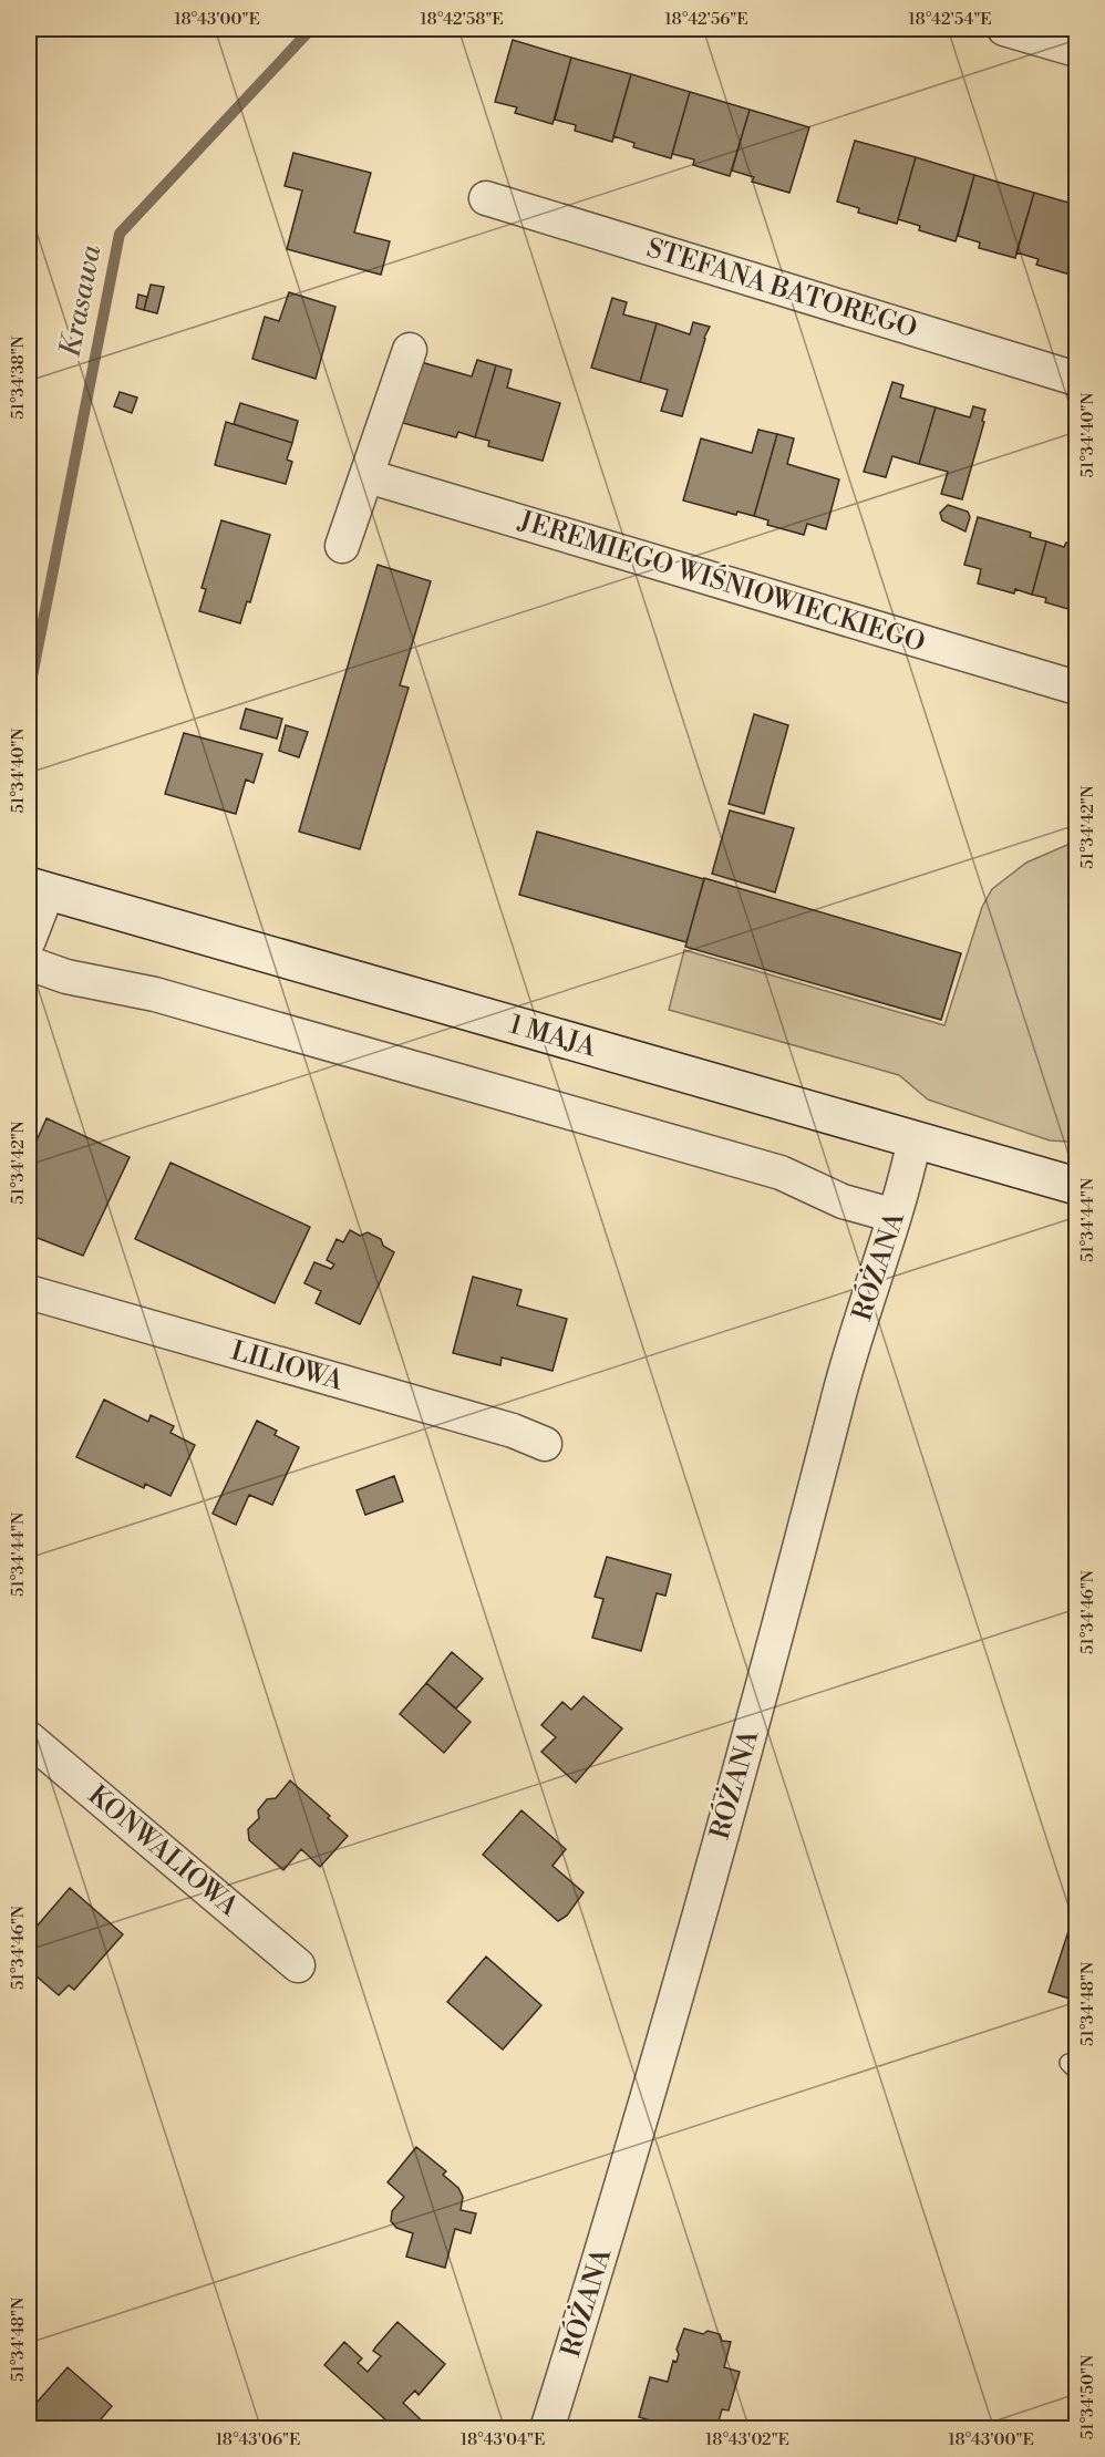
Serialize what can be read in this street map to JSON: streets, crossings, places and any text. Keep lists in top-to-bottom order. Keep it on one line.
{"streets":{"main road":["1 MAJA"],"street":["STEFANA BATOREGO","JEREMIEGO WIŚNIOWIECKIEGO","RÓŻANA","LILIOWA","KONWALIOWA"]},"crossings":[["1 MAJA","RÓŻANA"]],"water":["Krasawa"],"coordinates":["18°43'00\"E","18°42'58\"E","18°42'56\"E","18°42'54\"E","51°34'38\"N","51°34'40\"N","51°34'42\"N","51°34'44\"N","51°34'46\"N","51°34'48\"N","51°34'50\"N","18°43'06\"E","18°43'04\"E","18°43'02\"E"]}
